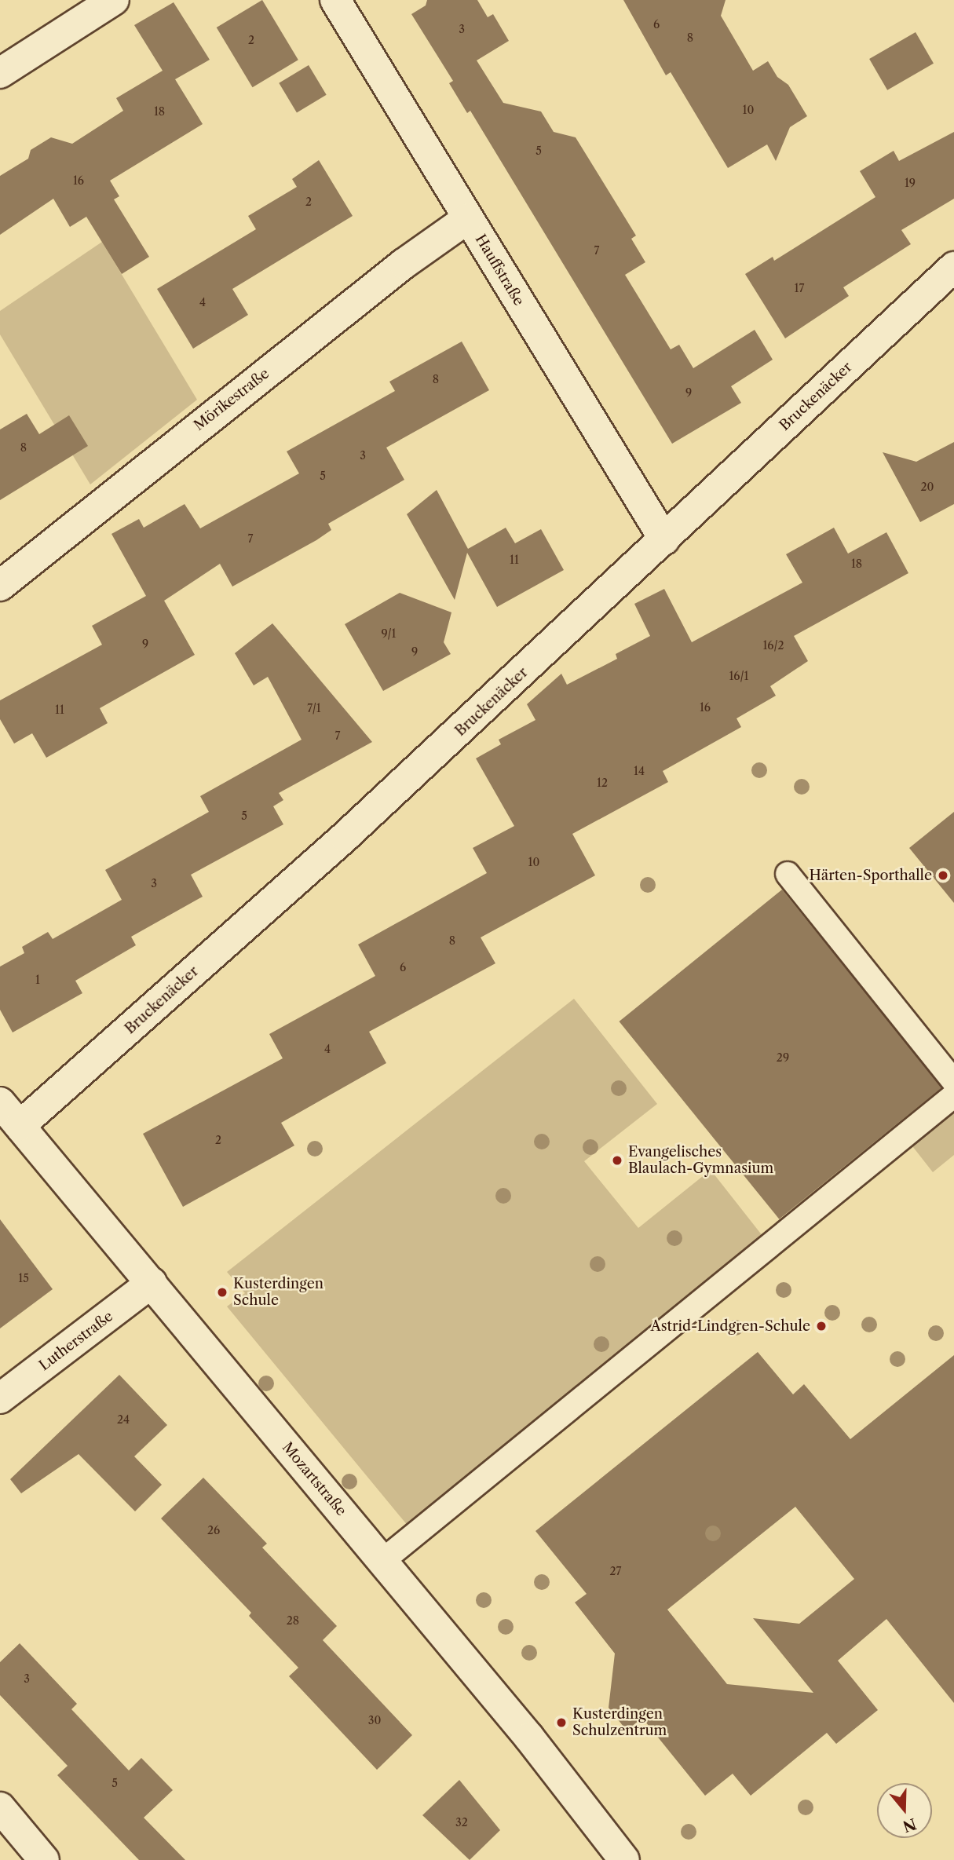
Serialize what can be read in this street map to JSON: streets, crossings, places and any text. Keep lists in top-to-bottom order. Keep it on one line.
{"streets":{"street":["Hauffstraße","Bruckenäcker","Mörikestraße","Lutherstraße","Mozartstraße"]},"crossings":[["Hauffstraße","Bruckenäcker"],["Hauffstraße","Mörikestraße"],["Bruckenäcker","Mozartstraße"],["Lutherstraße","Mozartstraße"]],"places":["Härten-Sporthalle","Evangelisches Blaulach-Gymnasium","Kusterdingen Schule","Astrid-Lindgren-Schule","Kusterdingen Schulzentrum"],"house_numbers":["6","3","8","2","10","18","5","16","19","2","7","17","4","8","9","8","3","5","20","7","11","18","9/1","9","16/2","9","16/1","16","7/1","11","7","14","12","5","10","3","8","6","1","4","29","2","15","24","26","27","28","3","30","5","32"],"north":"bottom"}
